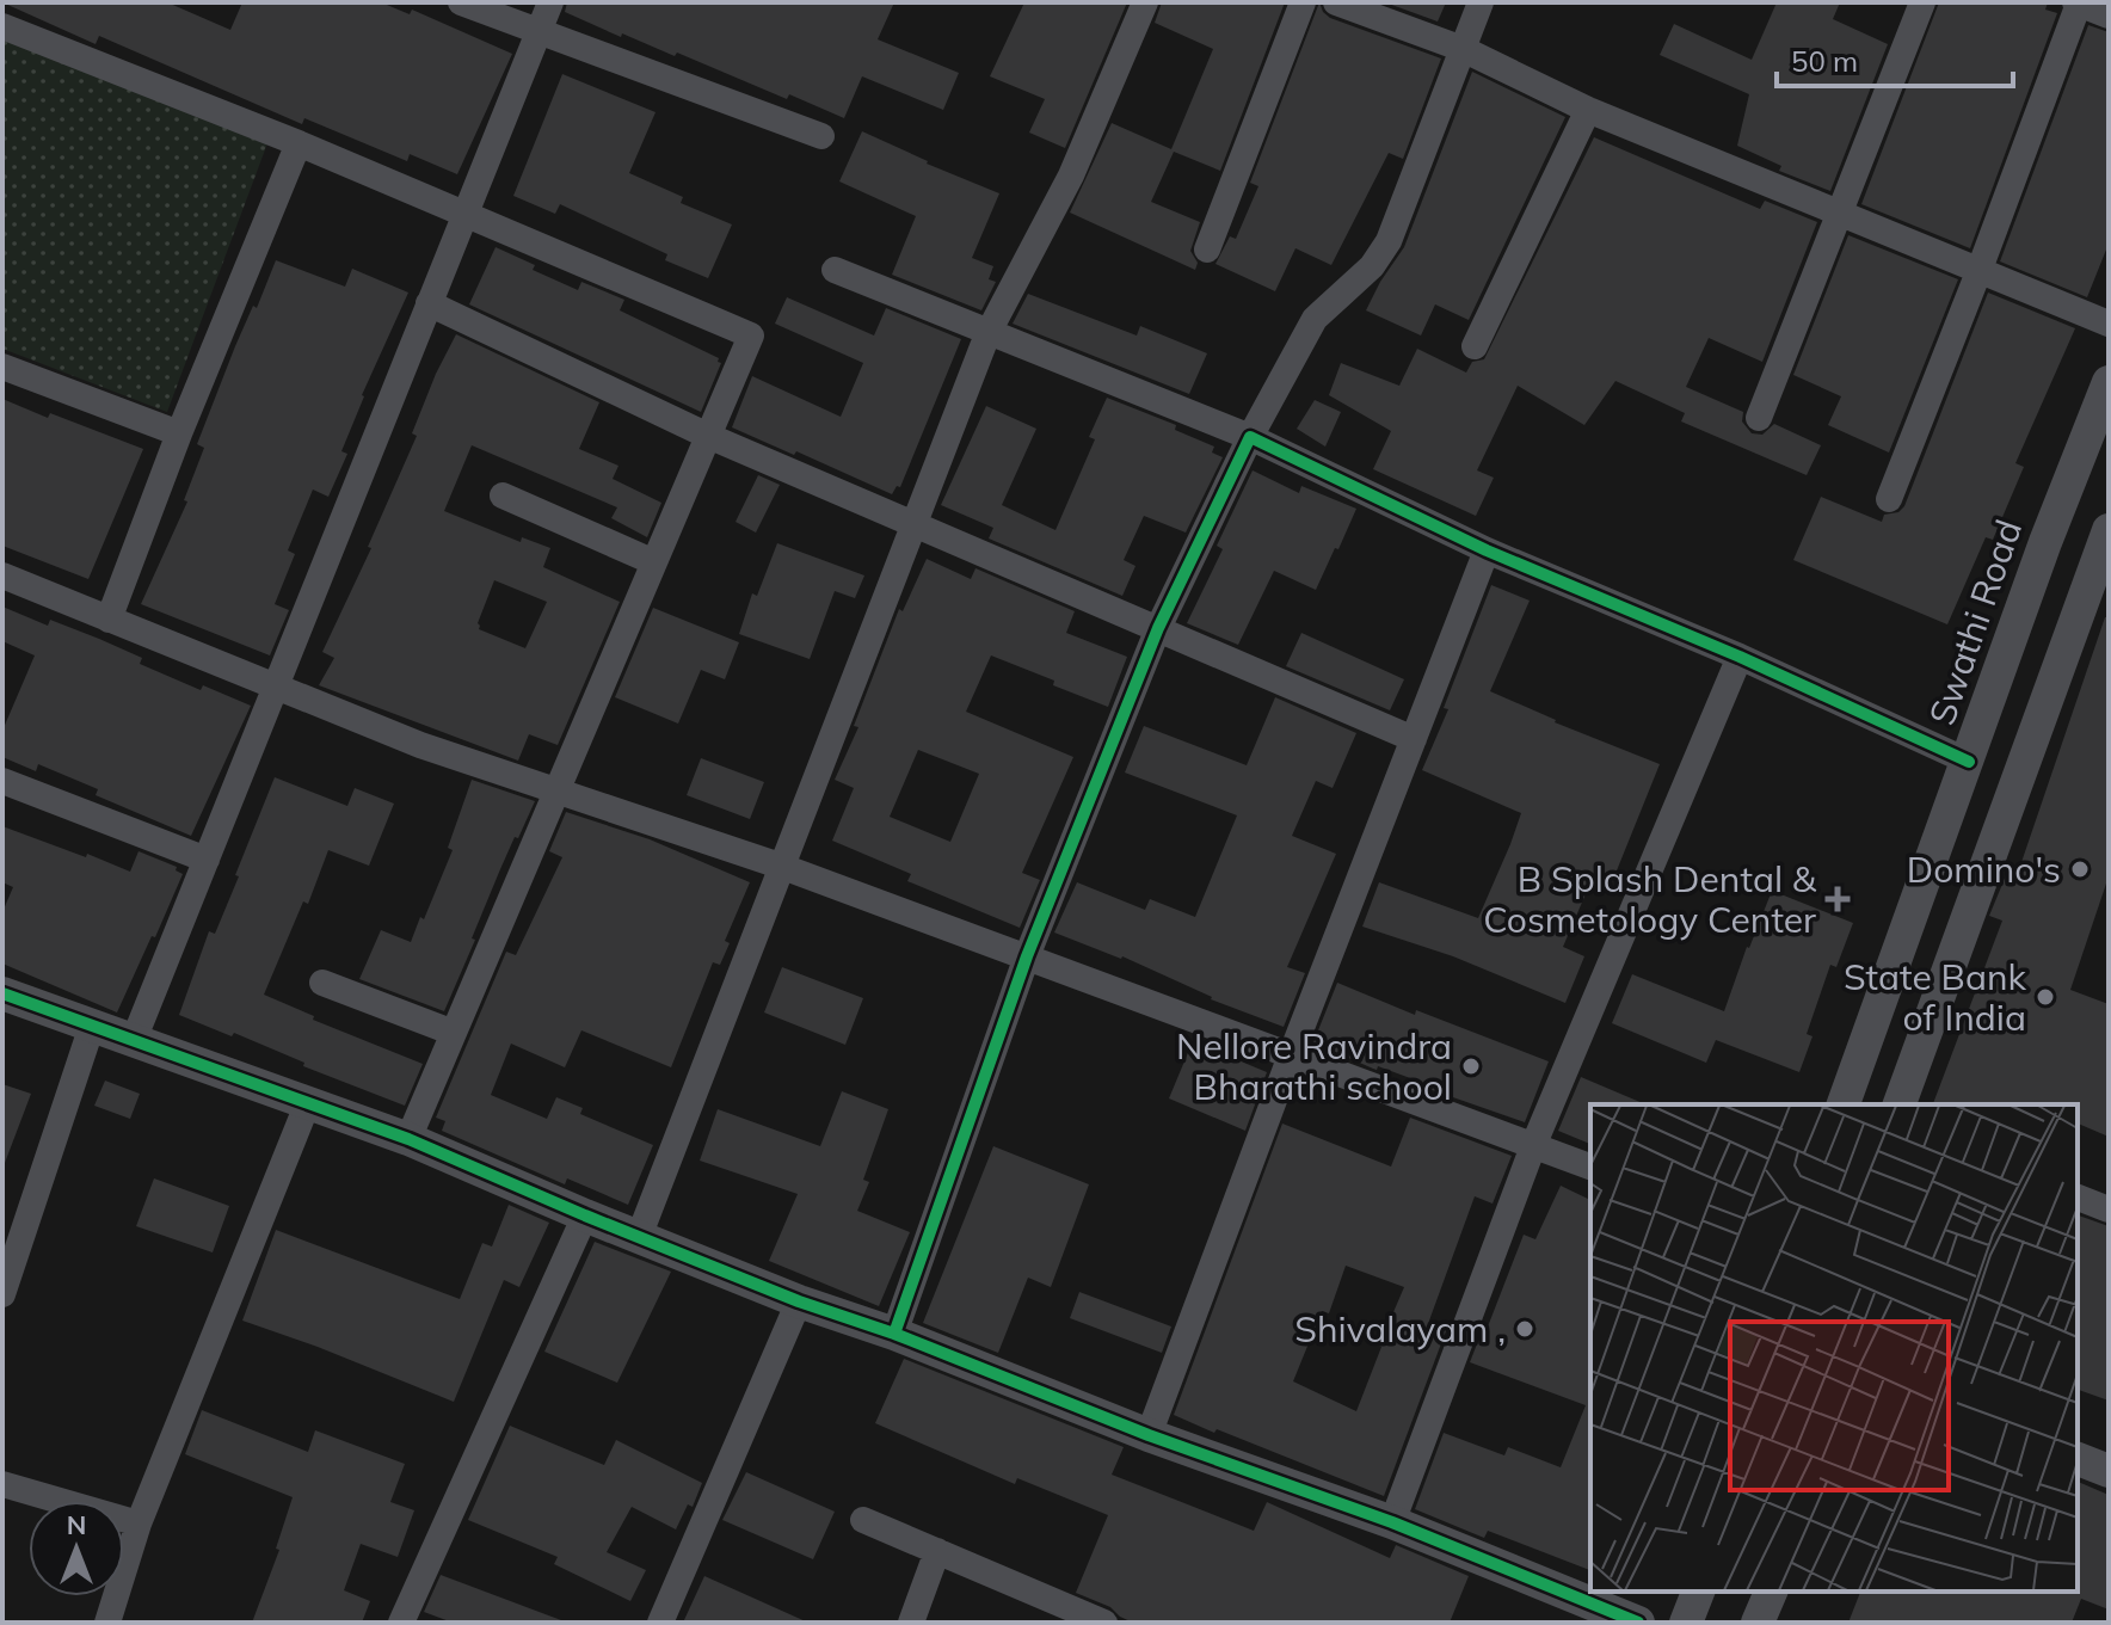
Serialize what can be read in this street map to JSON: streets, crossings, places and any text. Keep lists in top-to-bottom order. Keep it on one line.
{"streets":{"street":["Swathi Road"]},"places":{"other":["Domino's","State Bank of India","Nellore Ravindra Bharathi school","Shivalayam ,"],"health":["B Splash Dental & Cosmetology Center"]},"scale_bar":"50 m","north":"top"}
